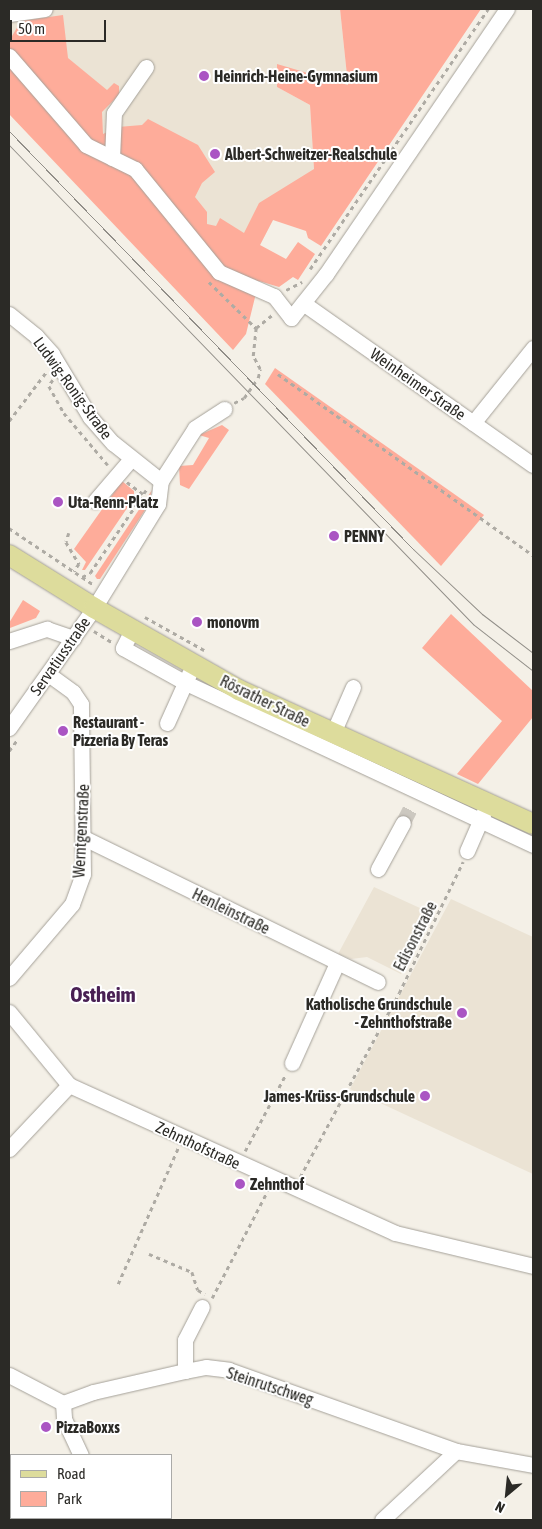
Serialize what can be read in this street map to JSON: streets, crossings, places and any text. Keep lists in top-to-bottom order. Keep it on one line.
{"streets":{"main road":["Rösrather Straße"],"street":["Weinheimer Straße","Ludwig-Ronig-Straße","Servatiusstraße","Werntgenstraße","Henleinstraße","Zehnthofstraße","Steinrutschweg"],"path":["Edisonstraße"]},"crossings":[["Ludwig-Ronig-Straße","Servatiusstraße"],["Servatiusstraße","Rösrather Straße"],["Servatiusstraße","Werntgenstraße"],["Werntgenstraße","Henleinstraße"],["Edisonstraße","Zehnthofstraße"]],"districts":["Ostheim"],"places":["Heinrich-Heine-Gymnasium","Albert-Schweitzer-Realschule","Uta-Renn-Platz","PENNY","monovm","Restaurant - Pizzeria By Teras","Katholische Grundschule - Zehnthofstraße","James-Krüss-Grundschule","Zehnthof","PizzaBoxxs"],"legend":["Road","Park"],"scale_bar":"50 m","north":"bottom left"}
